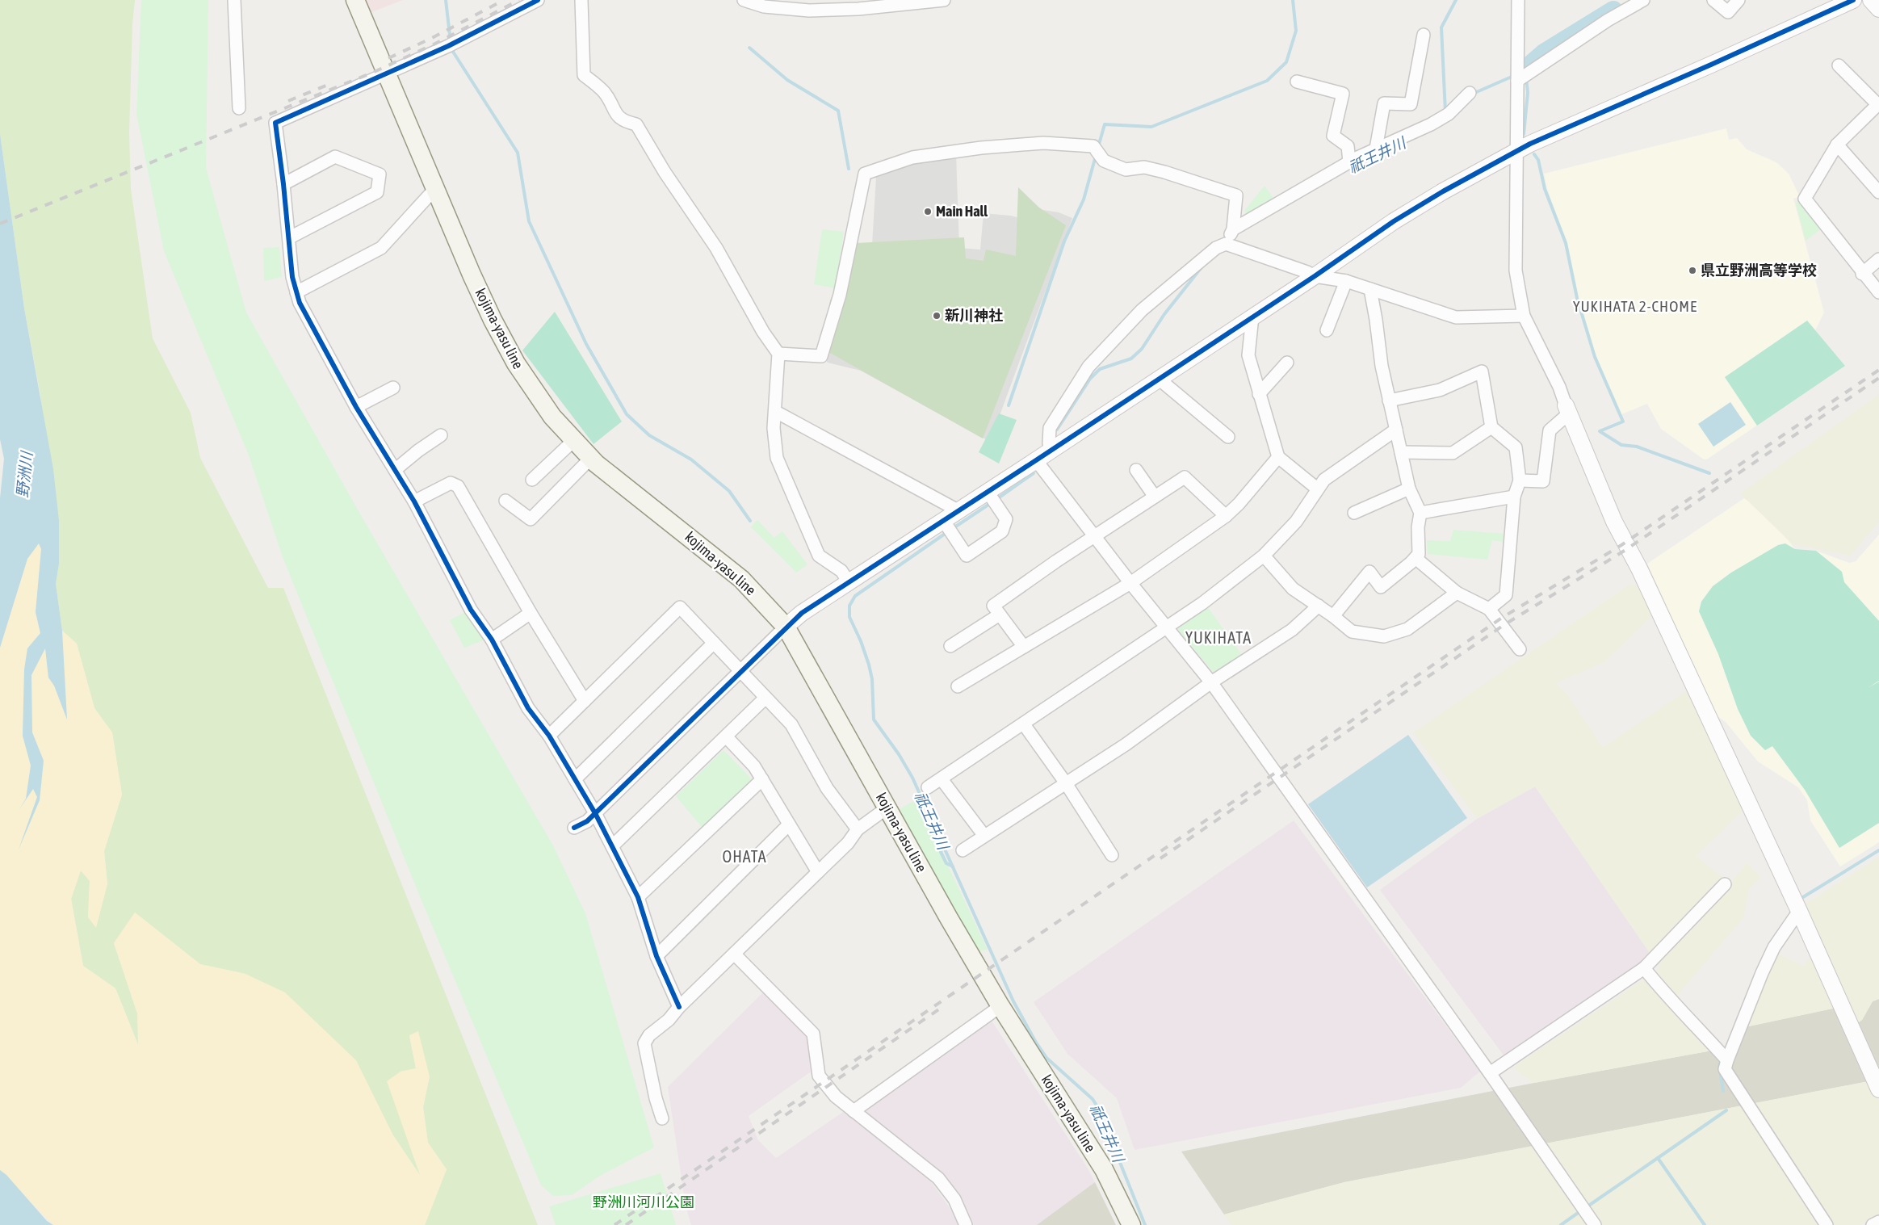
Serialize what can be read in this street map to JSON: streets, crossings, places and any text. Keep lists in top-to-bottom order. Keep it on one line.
{"streets":{"main road":["kojima-yasu line"]},"districts":["YUKIHATA 2-CHOME","YUKIHATA","OHATA"],"water":["祇王井川","野洲川"],"parks":["野洲川河川公園"],"places":["Main Hall","県立野洲高等学校","新川神社"]}
